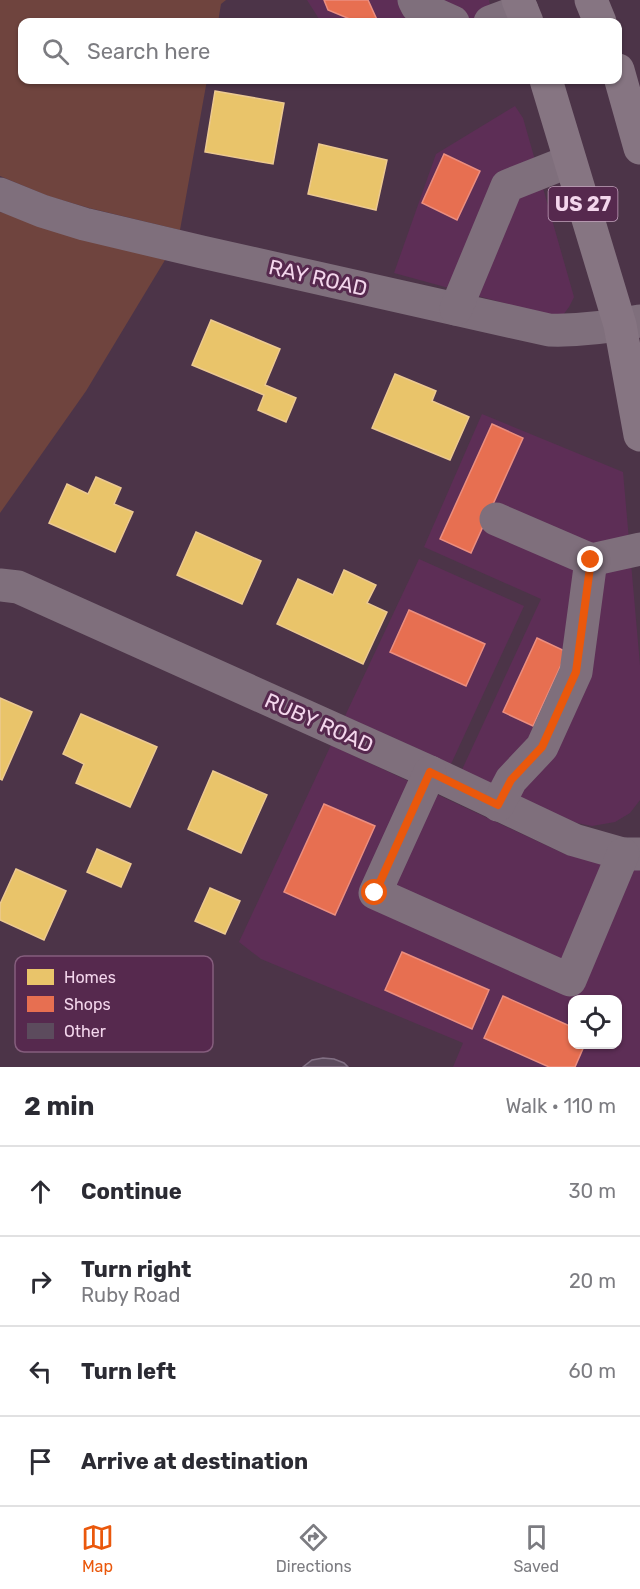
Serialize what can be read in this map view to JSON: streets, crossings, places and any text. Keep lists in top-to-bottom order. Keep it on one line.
{"streets":{"highway":["US 27"],"street":["RAY ROAD","RUBY ROAD"]},"crossings":[["US 27","RAY ROAD"]],"legend":["Homes","Shops","Other"],"page":{"search":"Search here","heading":["2 min","Walk · 110 m"],"list":[["Continue","30 m"],["Turn right","Ruby Road","20 m"],["Turn left","60 m"],"Arrive at destination"],"nav":["Map","Directions","Saved"]}}
